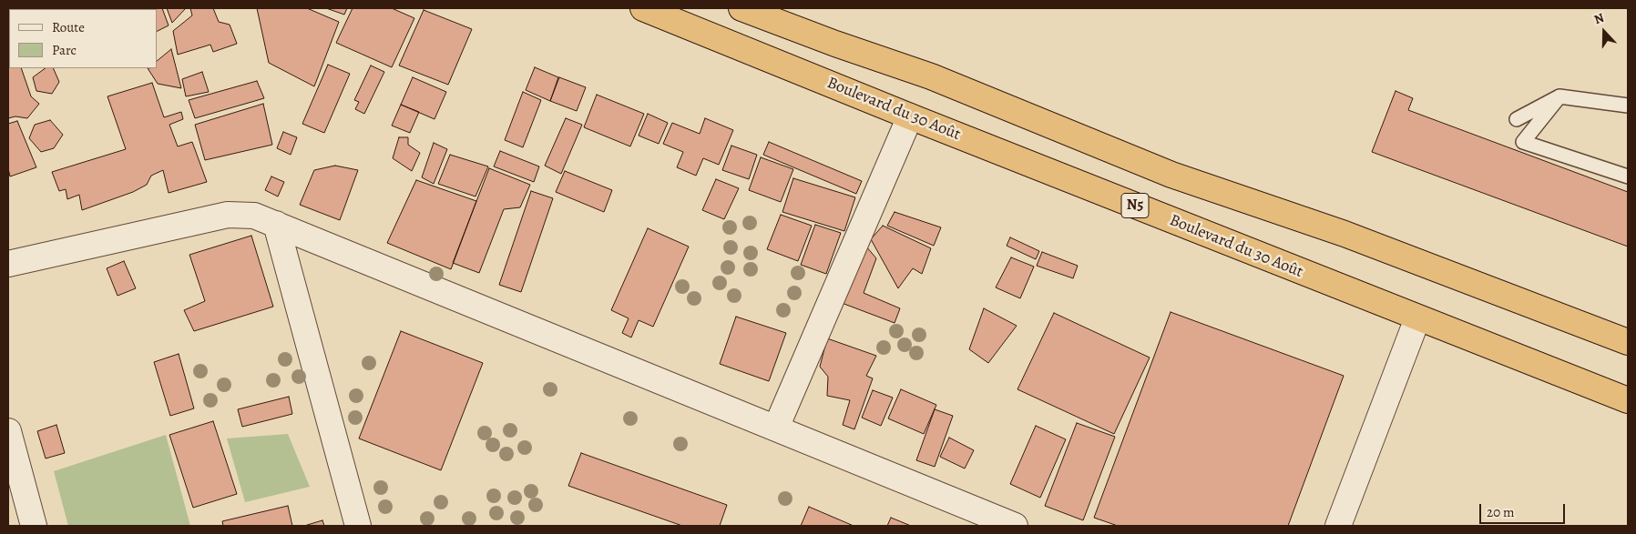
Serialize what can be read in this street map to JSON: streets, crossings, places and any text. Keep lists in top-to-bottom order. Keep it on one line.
{"streets":{"highway":["Boulevard du 30 Août","N5"]},"legend":["Route","Parc"],"scale_bar":"20 m","north":"top"}
